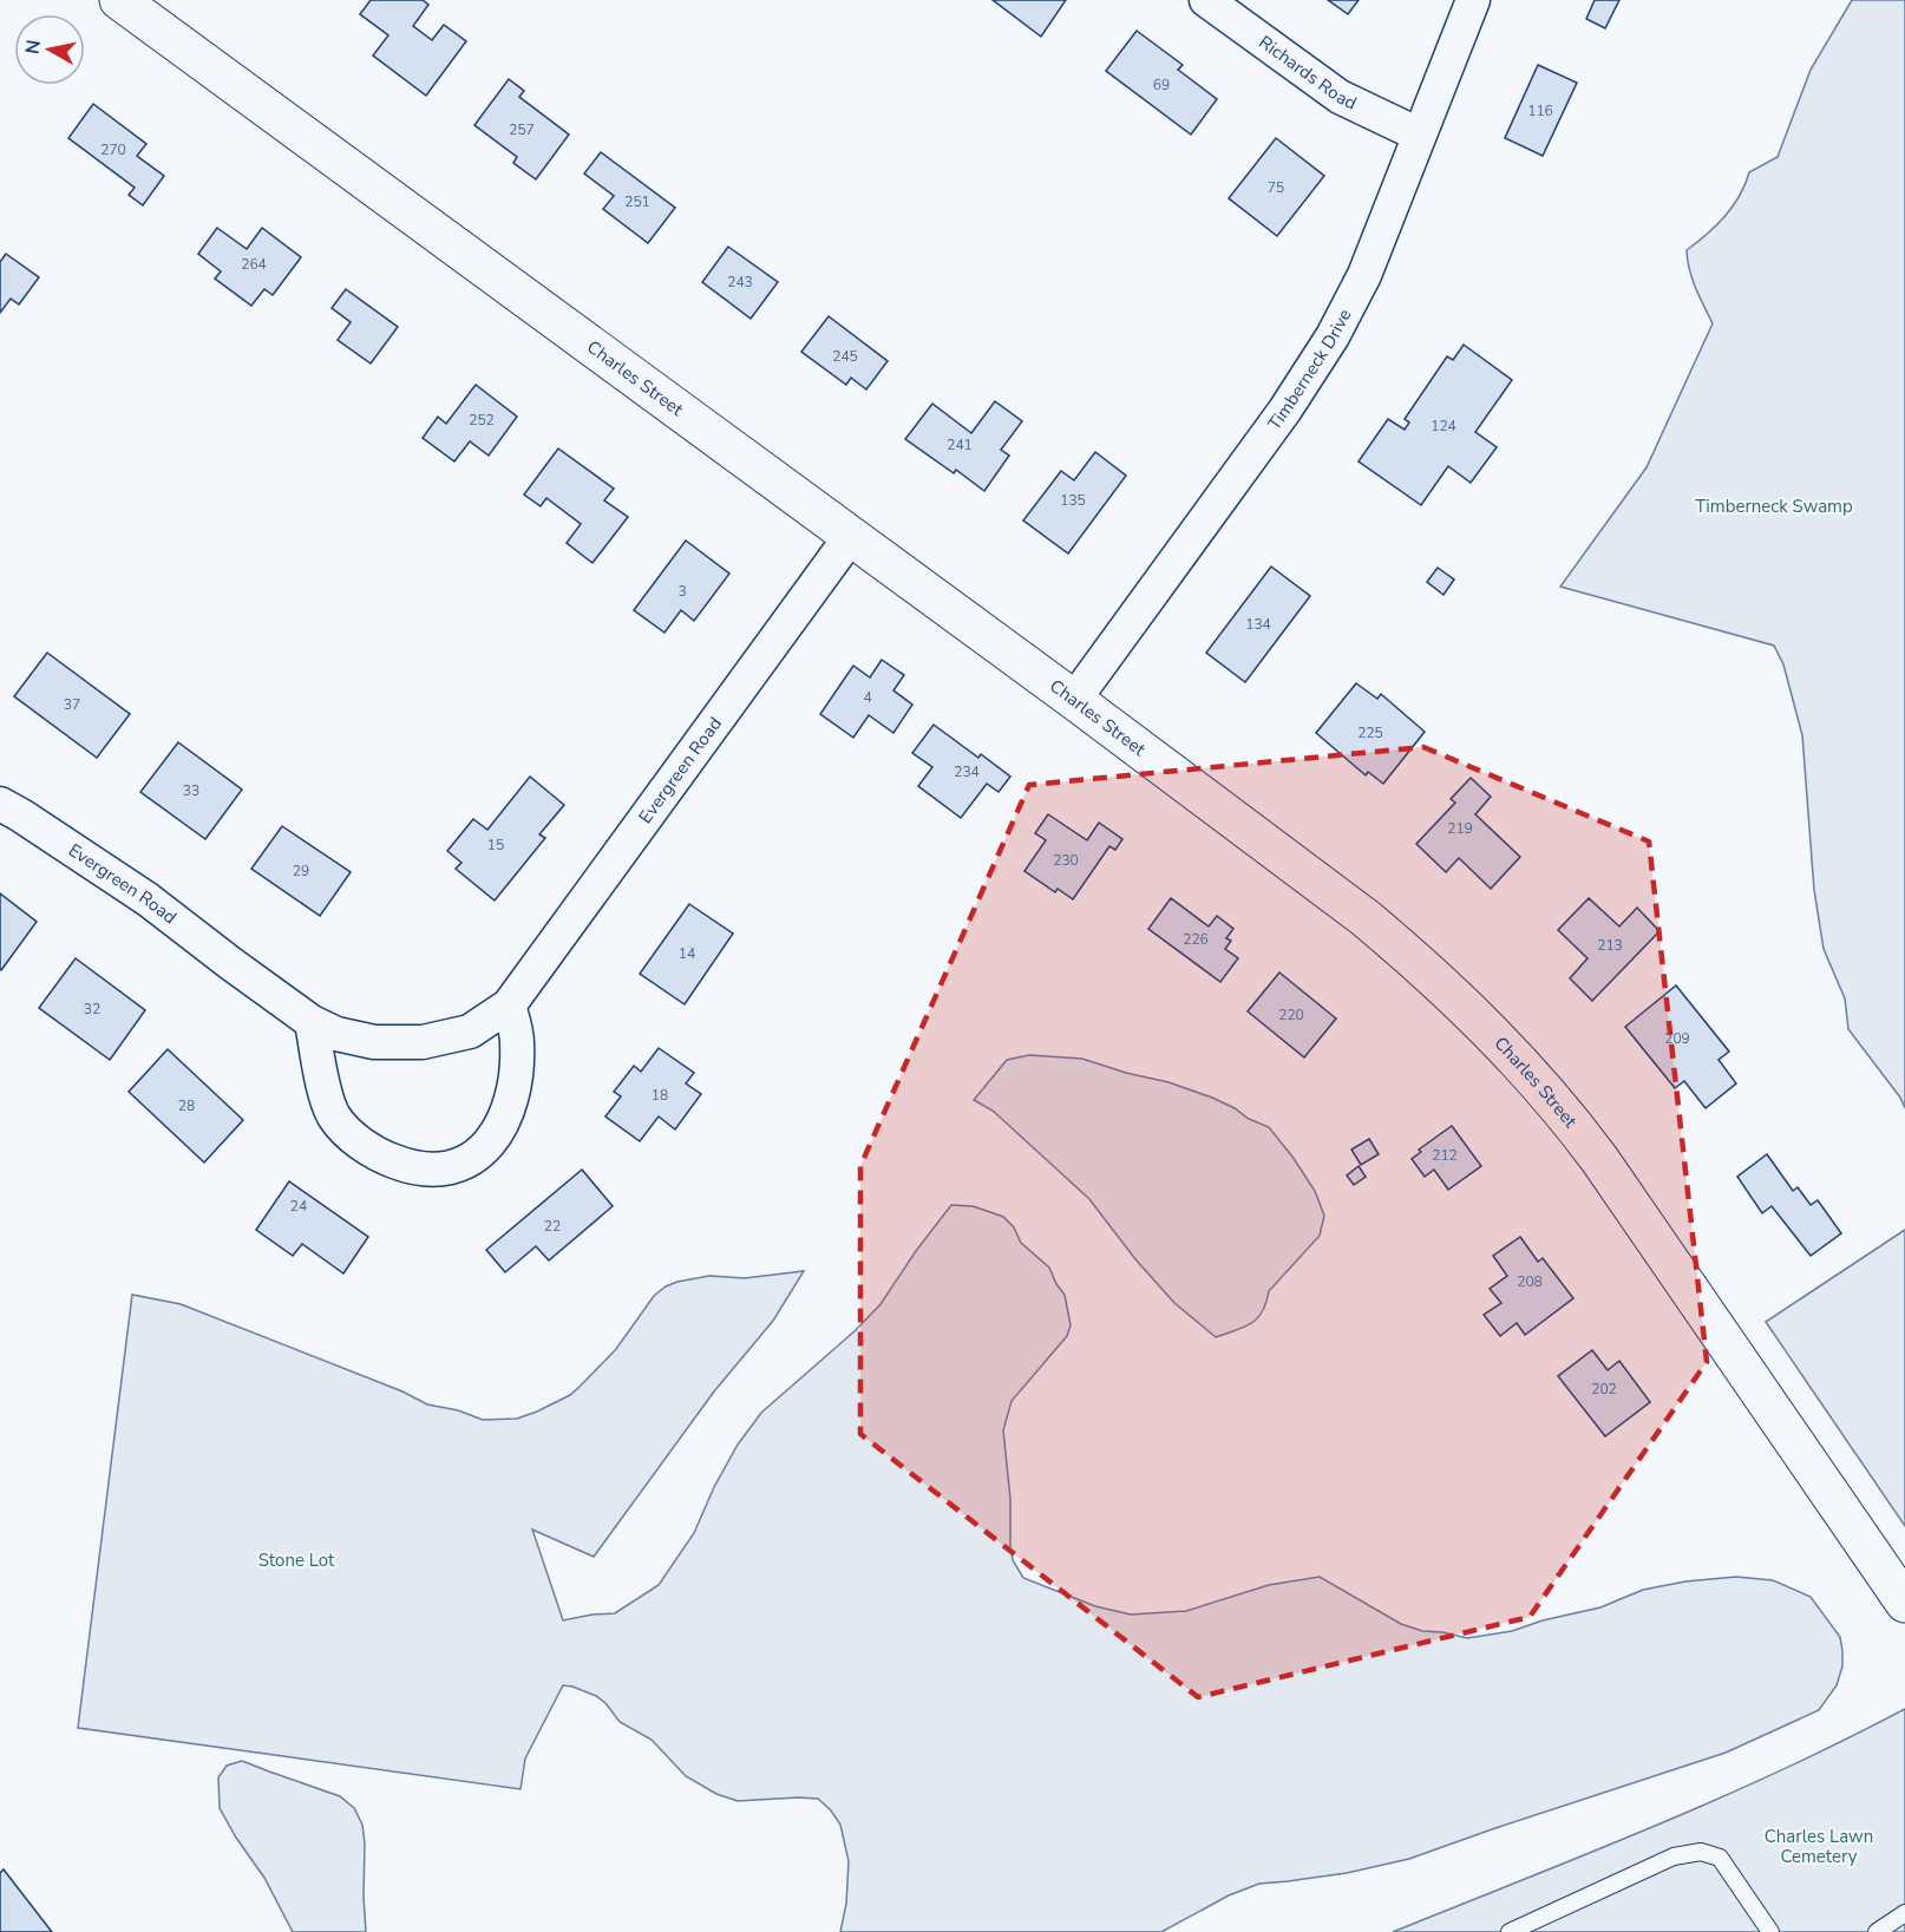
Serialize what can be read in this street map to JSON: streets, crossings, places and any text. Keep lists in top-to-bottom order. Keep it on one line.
{"streets":{"street":["Richards Road","Timberneck Drive","Charles Street","Evergreen Road"]},"crossings":[["Richards Road","Timberneck Drive"],["Timberneck Drive","Charles Street"],["Charles Street","Evergreen Road"]],"parks":["Timberneck Swamp","Stone Lot","Charles Lawn Cemetery"],"house_numbers":["69","116","257","270","75","251","264","243","245","252","124","241","135","3","134","4","37","225","234","33","219","15","230","29","226","213","14","32","220","209","18","28","212","24","22","208","202"],"north":"left"}
